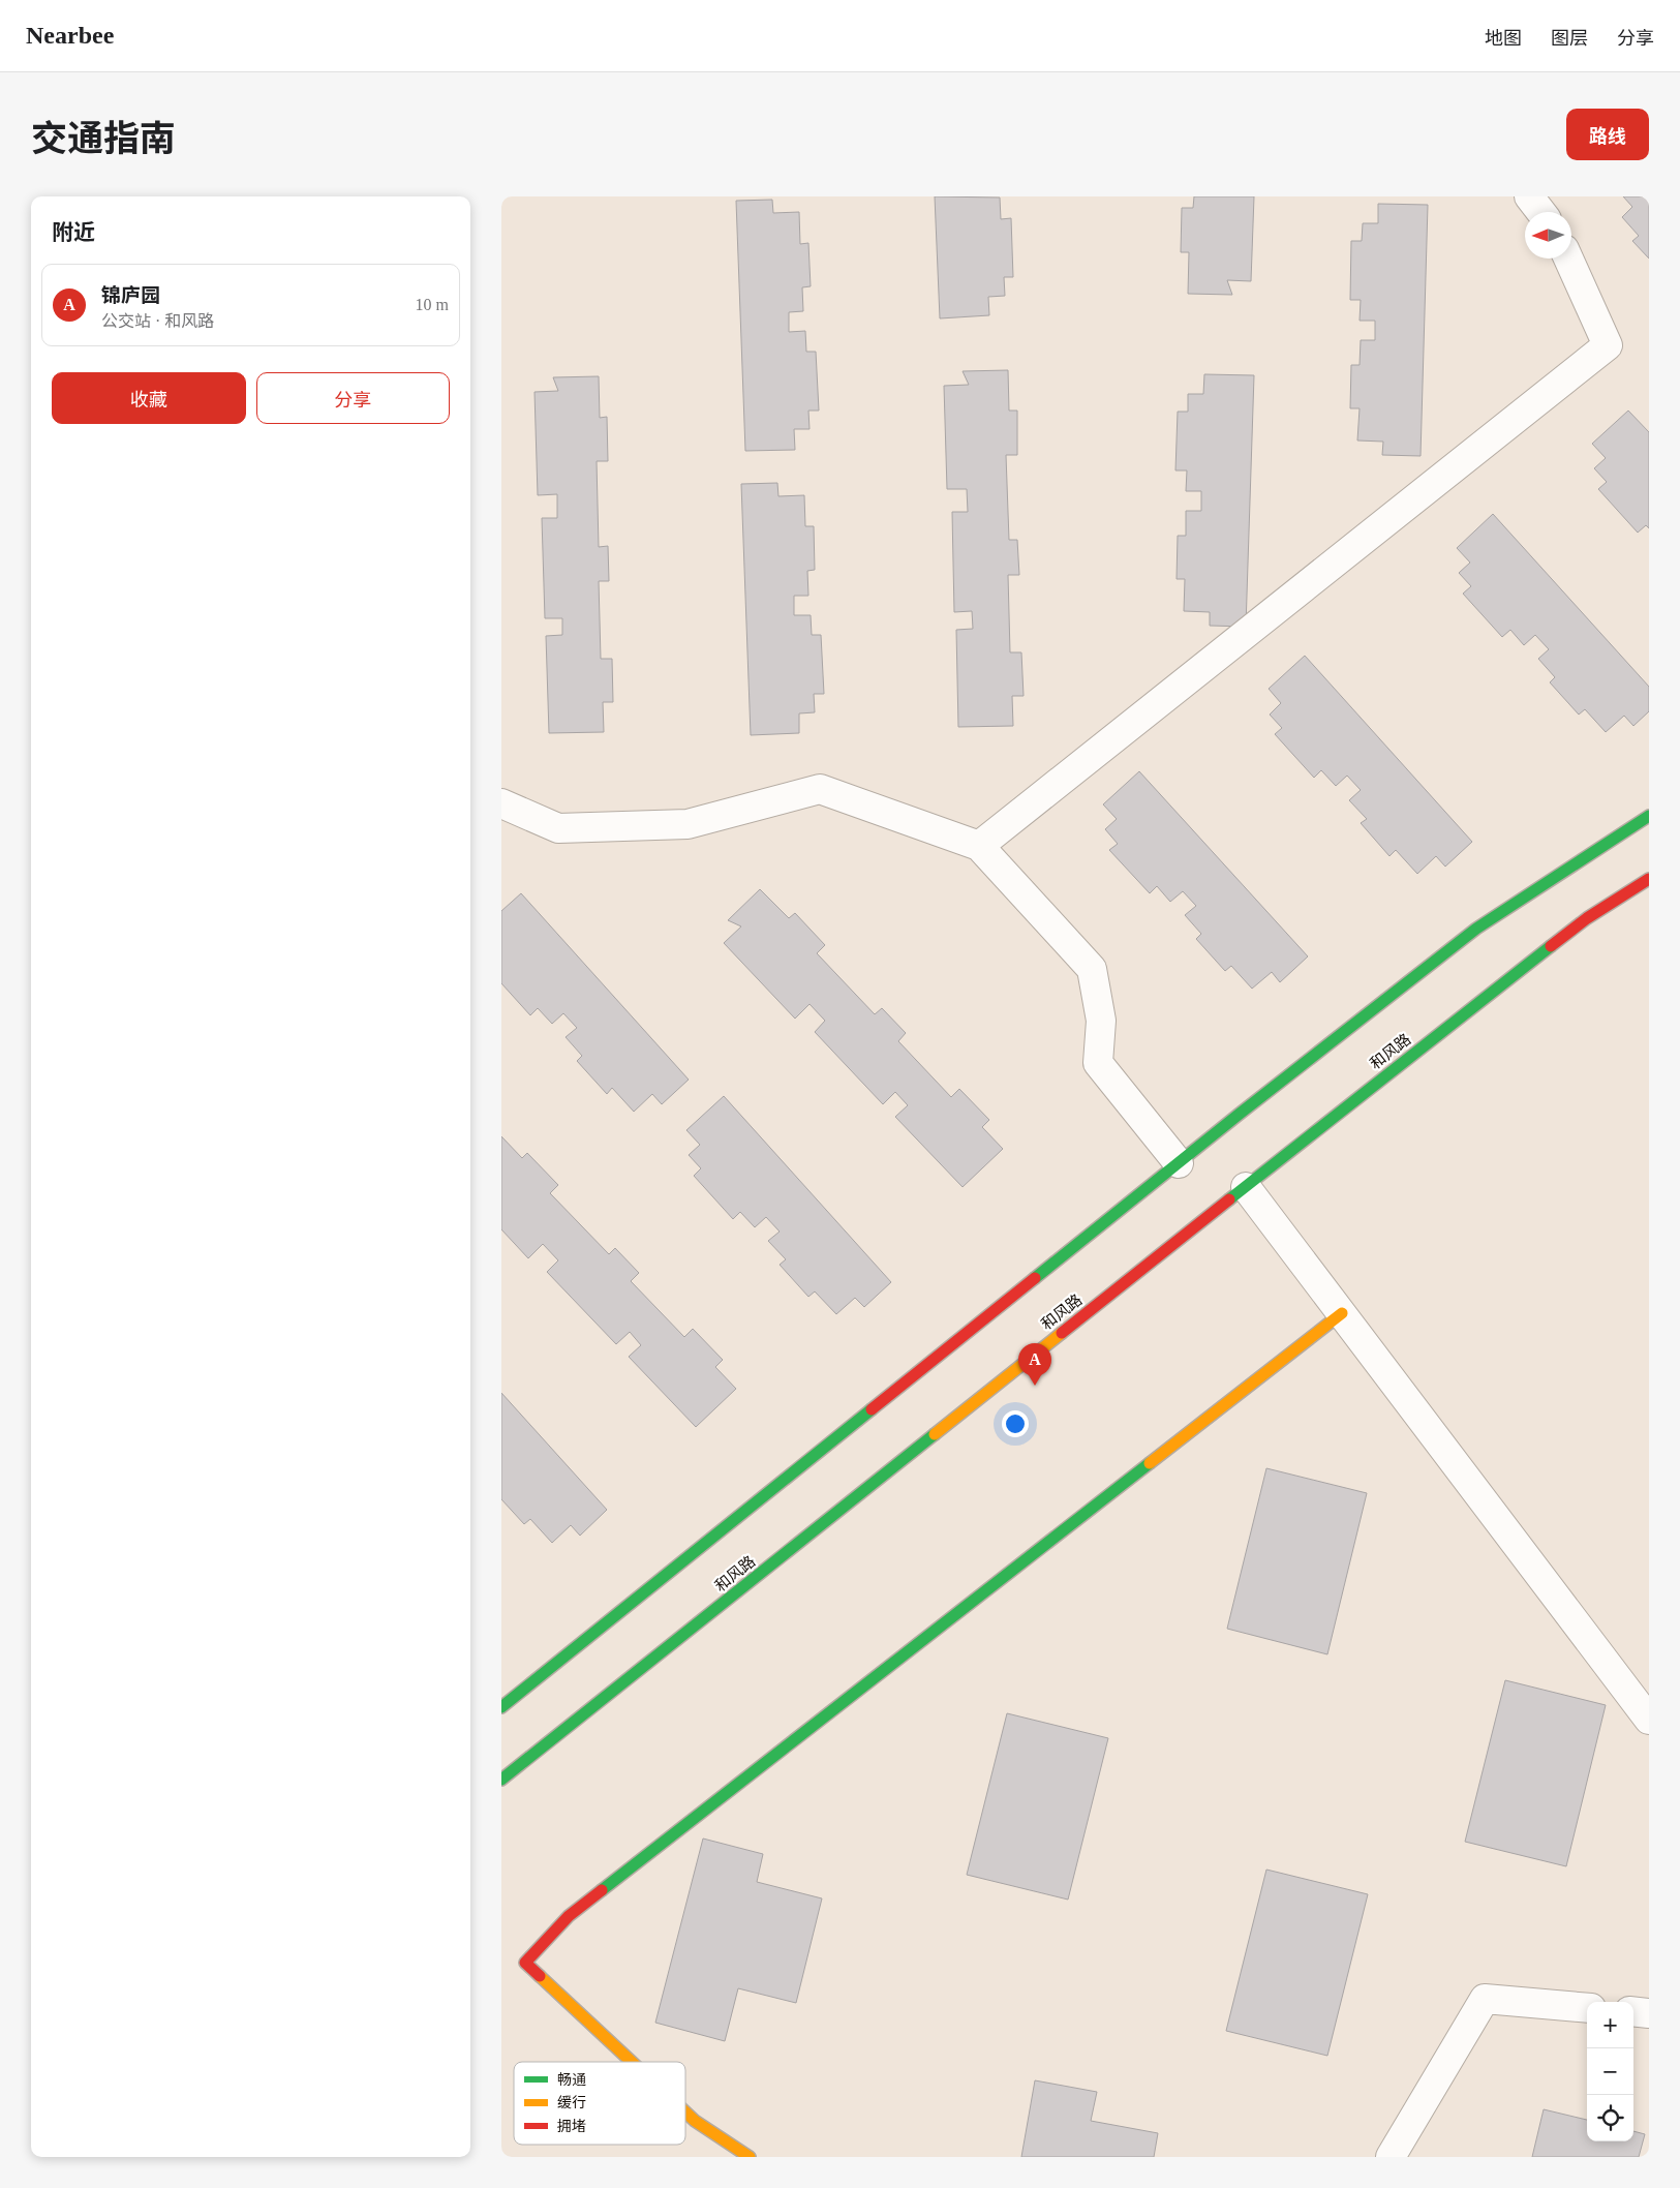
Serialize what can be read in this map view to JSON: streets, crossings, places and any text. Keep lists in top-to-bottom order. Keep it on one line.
{"streets":{"street":["和风路"]},"legend":["畅通","缓行","拥堵"],"north":"left","page":{"header":"Nearbee","nav":["地图","图层","分享"],"title":"交通指南","buttons":["路线",["收藏","分享"]],"heading":"附近","list":[{"mark":"A","name":"锦庐园","note":"公交站 · 和风路","value":"10 m"}],"pins":"A","map_buttons":["+","−"]}}
